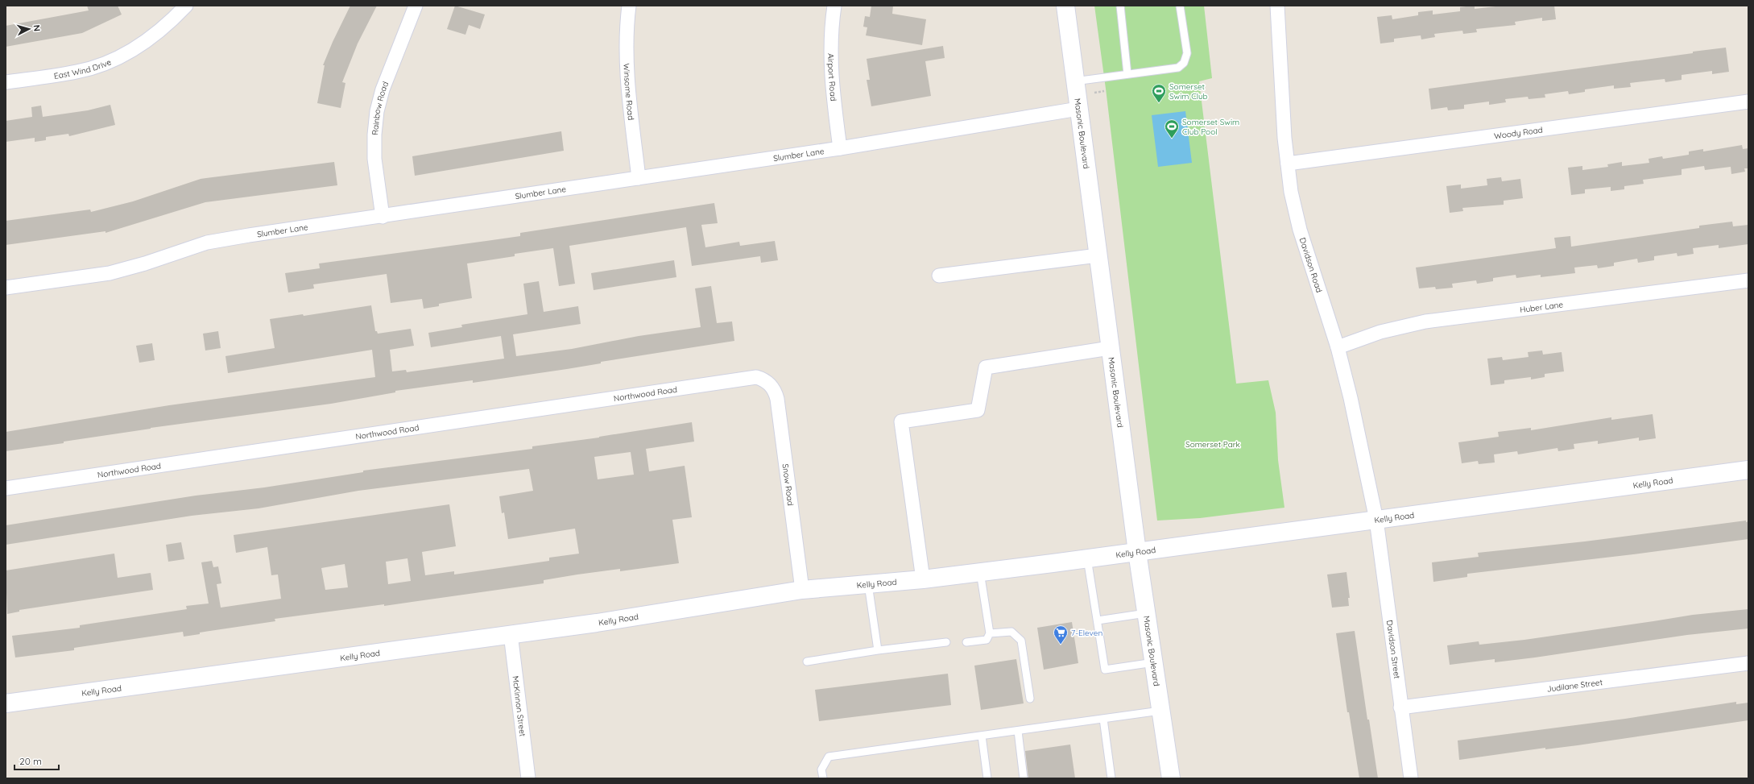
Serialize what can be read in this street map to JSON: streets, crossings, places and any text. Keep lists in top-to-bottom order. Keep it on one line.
{"streets":{"street":["East Wind Drive","Airport Road","Winsome Road","Rainbow Road","Woody Road","Masonic Boulevard","Slumber Lane","Davidson Road","Huber Lane","Northwood Road","Kelly Road","Snow Road","Davidson Street","Judilane Street","McKinnon Street"]},"crossings":[["Airport Road","Slumber Lane"],["Winsome Road","Slumber Lane"],["Rainbow Road","Slumber Lane"],["Woody Road","Davidson Road"],["Masonic Boulevard","Slumber Lane"],["Masonic Boulevard","Kelly Road"],["Davidson Road","Huber Lane"],["Davidson Road","Kelly Road"],["Davidson Road","Davidson Street"],["Northwood Road","Snow Road"],["Kelly Road","Snow Road"],["Kelly Road","Davidson Street"],["Kelly Road","McKinnon Street"],["Davidson Street","Judilane Street"]],"parks":["Somerset Park"],"places":{"sports":["Somerset Swim Club","Somerset Swim Club Pool"],"supermarket":["7-Eleven"]},"scale_bar":"20 m","north":"right"}
